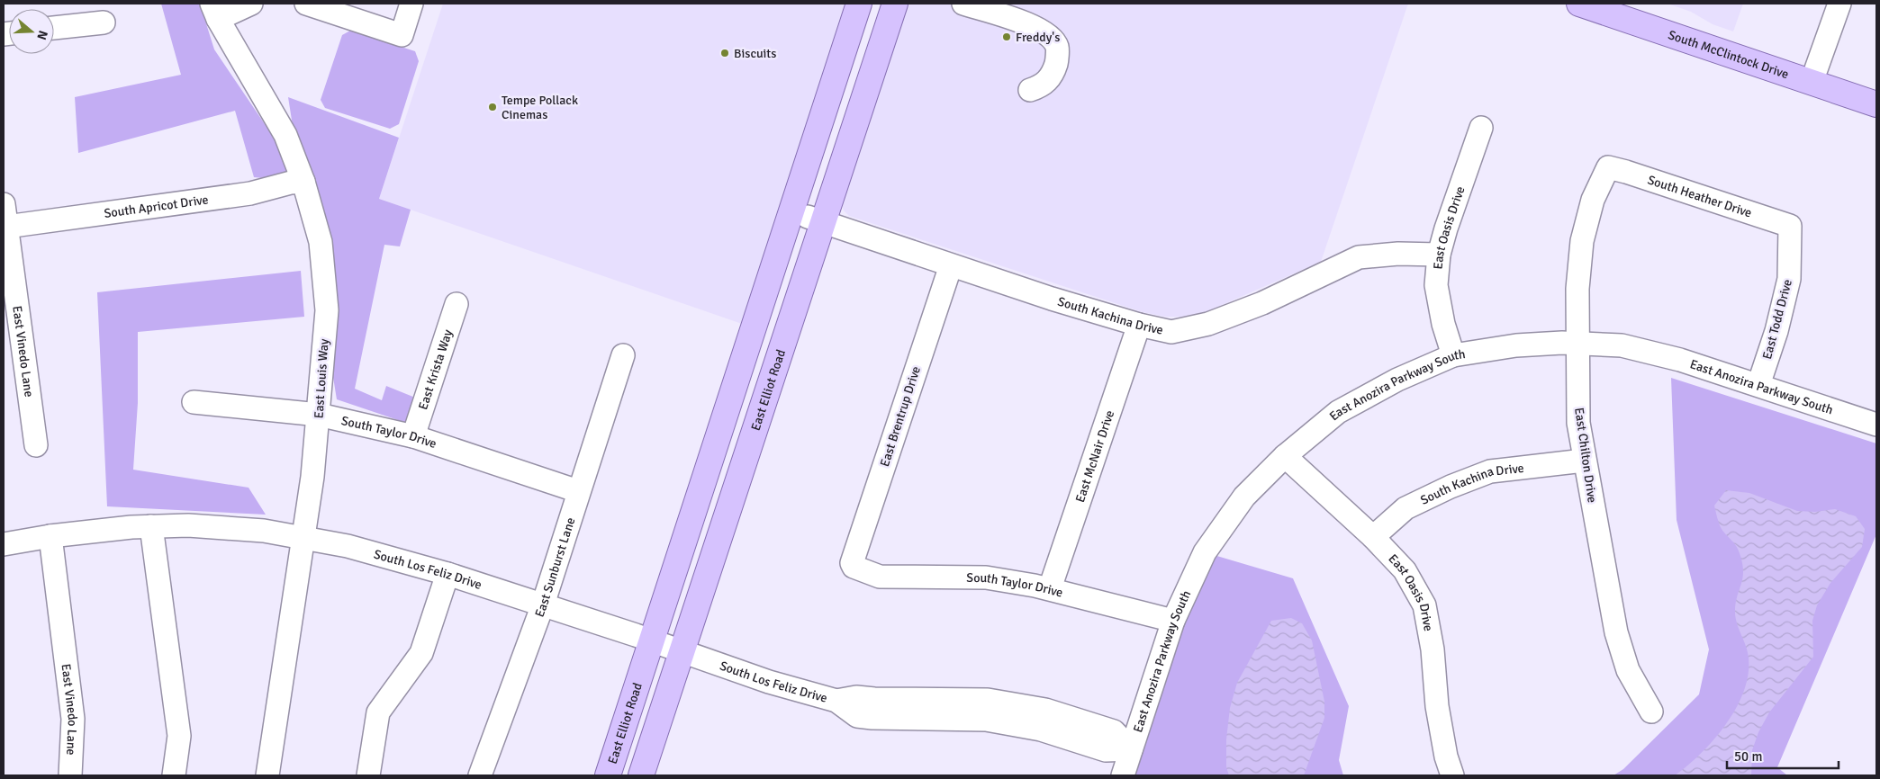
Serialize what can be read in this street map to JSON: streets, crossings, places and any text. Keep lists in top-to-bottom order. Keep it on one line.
{"streets":{"main road":["South McClintock Drive","East Elliot Road"],"street":["South Heather Drive","South Apricot Drive","East Oasis Drive","South Kachina Drive","East Todd Drive","East Vinedo Lane","East Krista Way","East Louis Way","East Anozira Parkway South","East Brentrup Drive","South Taylor Drive","East Chilton Drive","East McNair Drive","East Sunburst Lane","South Los Feliz Drive"]},"crossings":[["South Heather Drive","East Todd Drive"],["South Heather Drive","East Chilton Drive"],["South Apricot Drive","East Vinedo Lane"],["South Apricot Drive","East Louis Way"],["East Oasis Drive","South Kachina Drive"],["East Oasis Drive","East Anozira Parkway South"],["South Kachina Drive","East Elliot Road"],["South Kachina Drive","East Brentrup Drive"],["South Kachina Drive","East Chilton Drive"],["South Kachina Drive","East McNair Drive"],["East Todd Drive","East Anozira Parkway South"],["East Vinedo Lane","South Los Feliz Drive"],["East Krista Way","South Taylor Drive"],["East Louis Way","South Taylor Drive"],["East Louis Way","South Los Feliz Drive"],["East Anozira Parkway South","South Taylor Drive"],["East Anozira Parkway South","East Chilton Drive"],["East Anozira Parkway South","South Los Feliz Drive"],["East Elliot Road","South Los Feliz Drive"],["East Brentrup Drive","South Taylor Drive"],["South Taylor Drive","East McNair Drive"],["South Taylor Drive","East Sunburst Lane"],["East Sunburst Lane","South Los Feliz Drive"]],"places":["Freddy's","Biscuits","Tempe Pollack Cinemas"],"scale_bar":"50 m","north":"right"}
